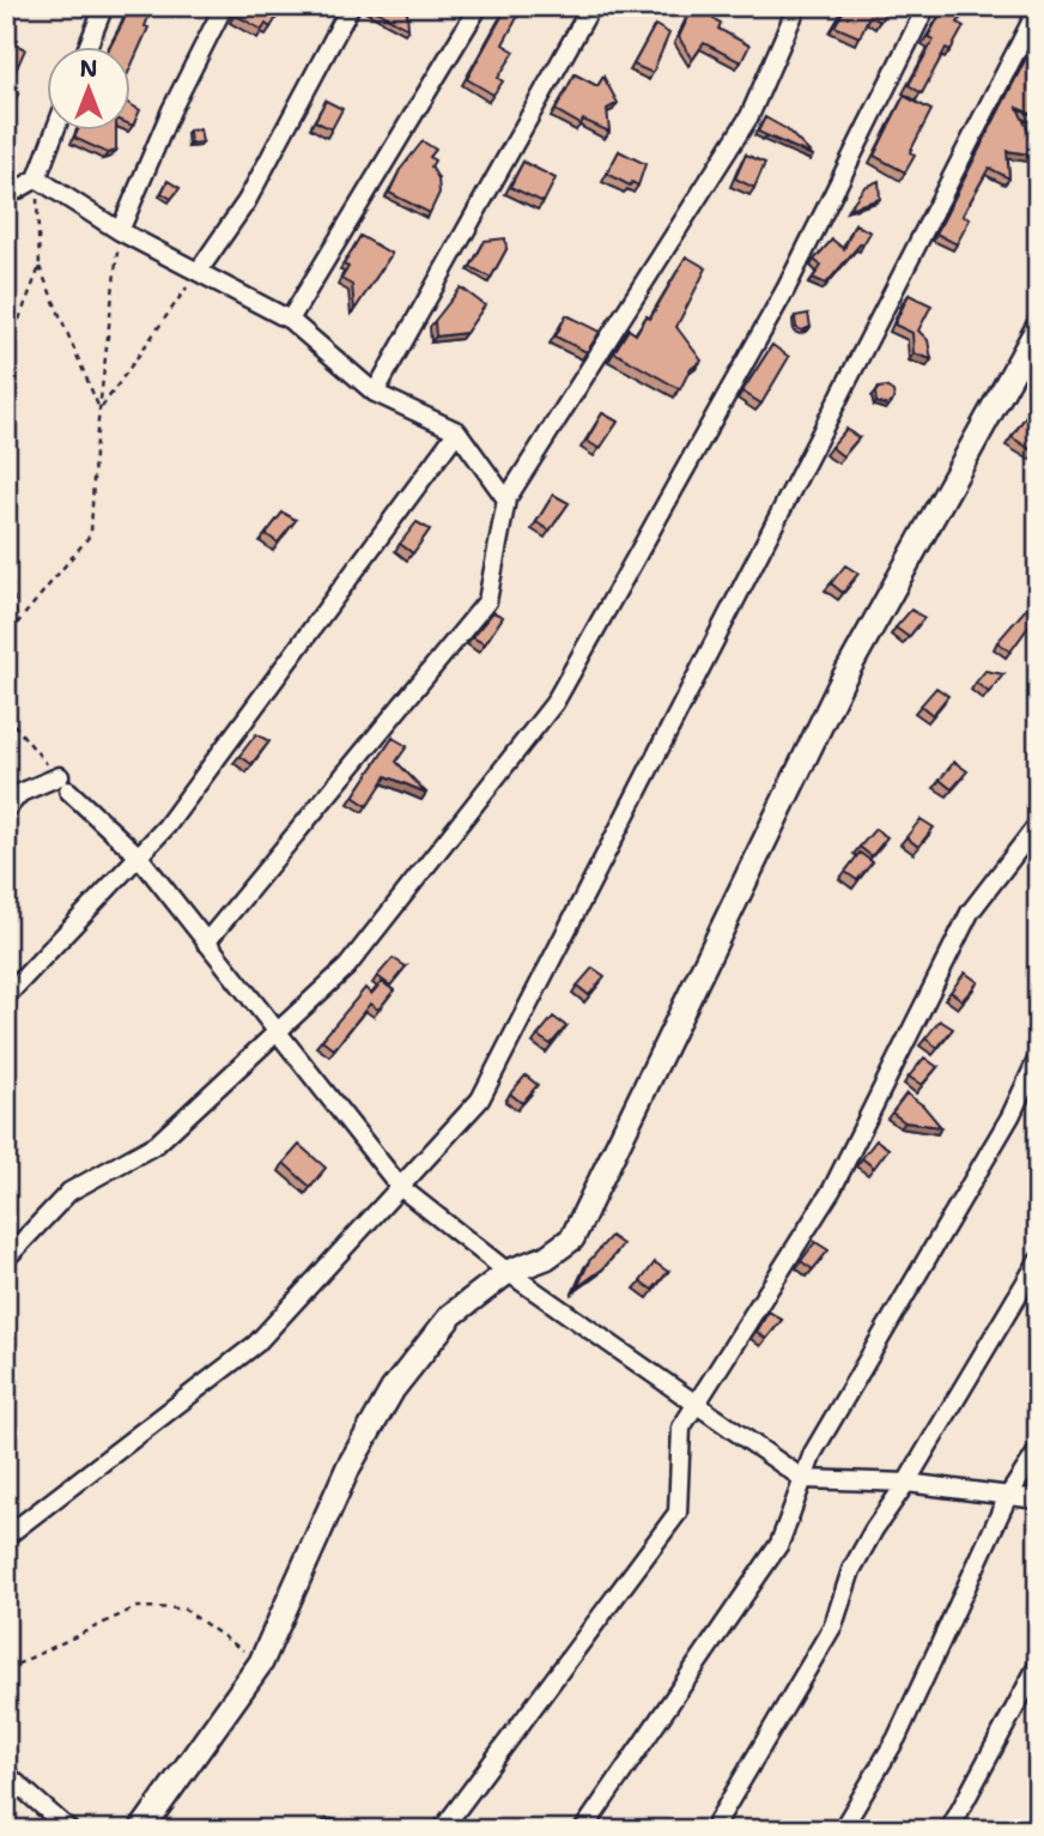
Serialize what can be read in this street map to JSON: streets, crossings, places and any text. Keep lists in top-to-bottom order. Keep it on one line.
{"north":"top"}
